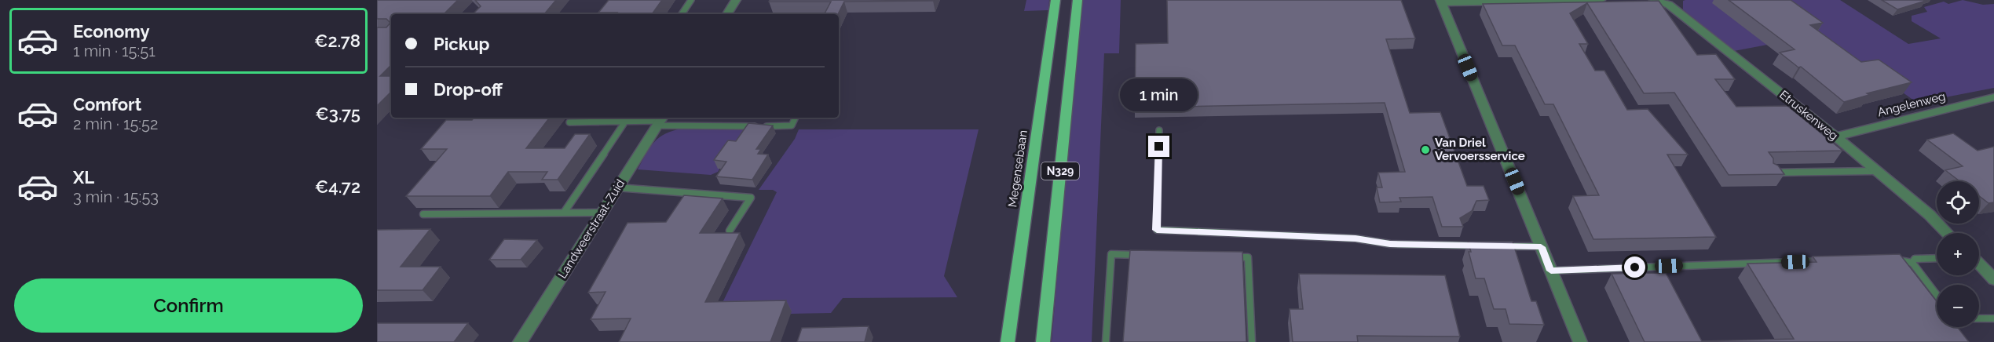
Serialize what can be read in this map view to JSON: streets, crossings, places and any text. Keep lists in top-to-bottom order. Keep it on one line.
{"streets":{"main road":["Megensebaan","N329"],"street":["Angelenweg","Etruskenweg","Landweerstraat-Zuid"]},"crossings":[["Angelenweg","Etruskenweg"]],"places":["Van Driel Vervoersservice"],"page":{"list":[{"name":"Economy","note":"1 min · 15:51","value":"€2.78"},{"name":"Comfort","note":"2 min · 15:52","value":"€3.75"},{"name":"XL","note":"3 min · 15:53","value":"€4.72"}],"banner":["Pickup","Drop-off"],"bubble":"1 min","map_buttons":["+","−"],"buttons":"Confirm"}}
